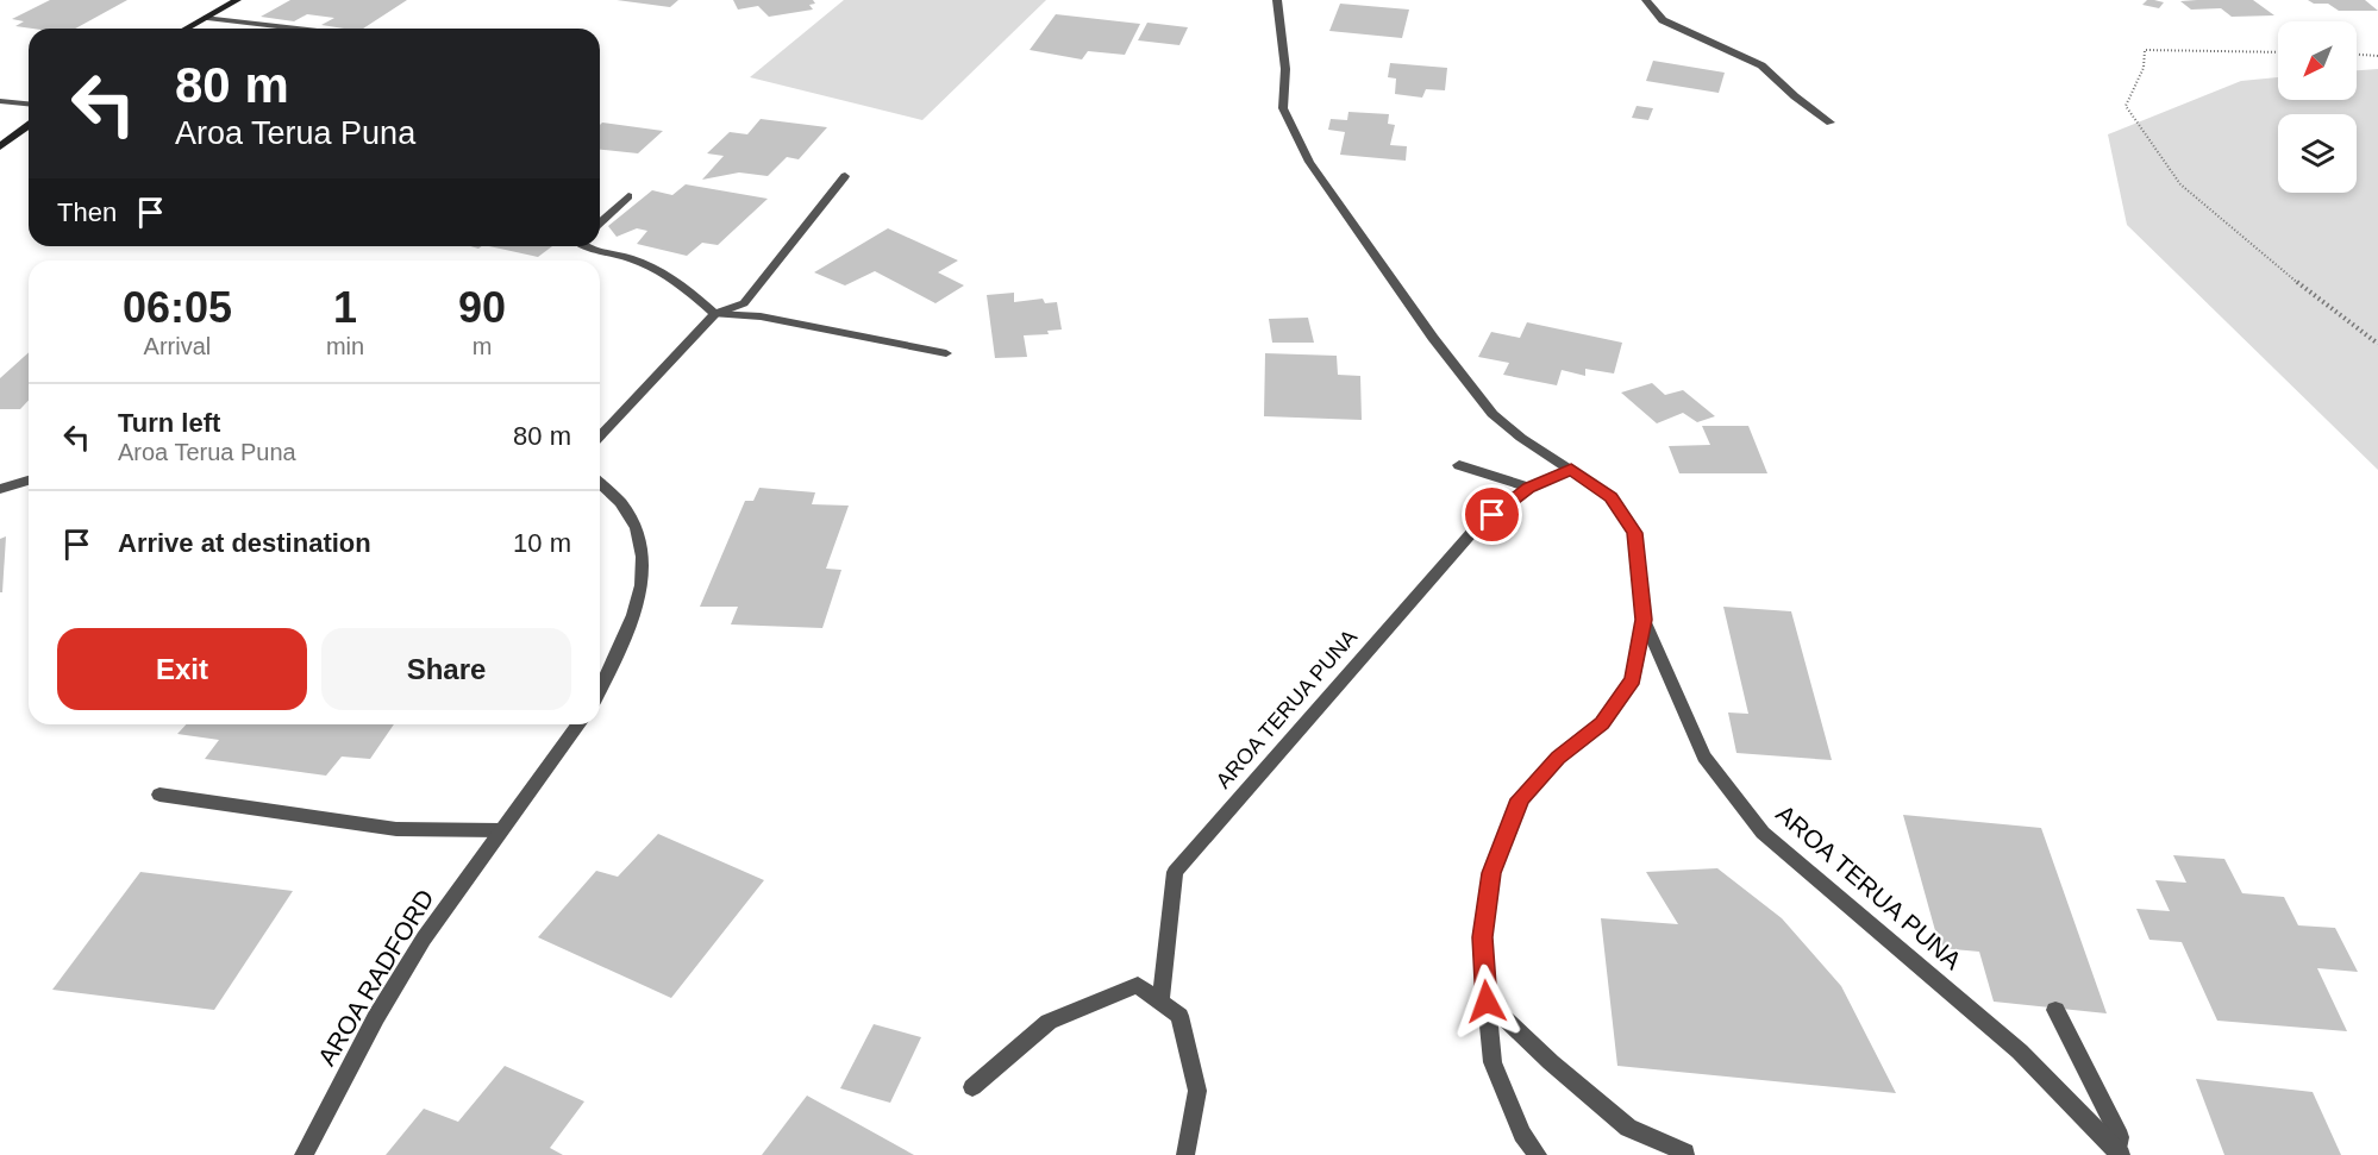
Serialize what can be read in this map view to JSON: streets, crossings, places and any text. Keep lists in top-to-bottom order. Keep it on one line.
{"streets":{"street":["AROA TERUA PUNA","AROA RADFORD"]},"north":"bottom left","page":{"turn":["80 m","Aroa Terua Puna"],"then":"Then","eta":["06:05","Arrival","1","min","90","m"],"list":[{"name":"Turn left","note":"Aroa Terua Puna","value":"80 m"},{"name":"Arrive at destination","value":"10 m"}],"buttons":["Exit","Share"]}}
